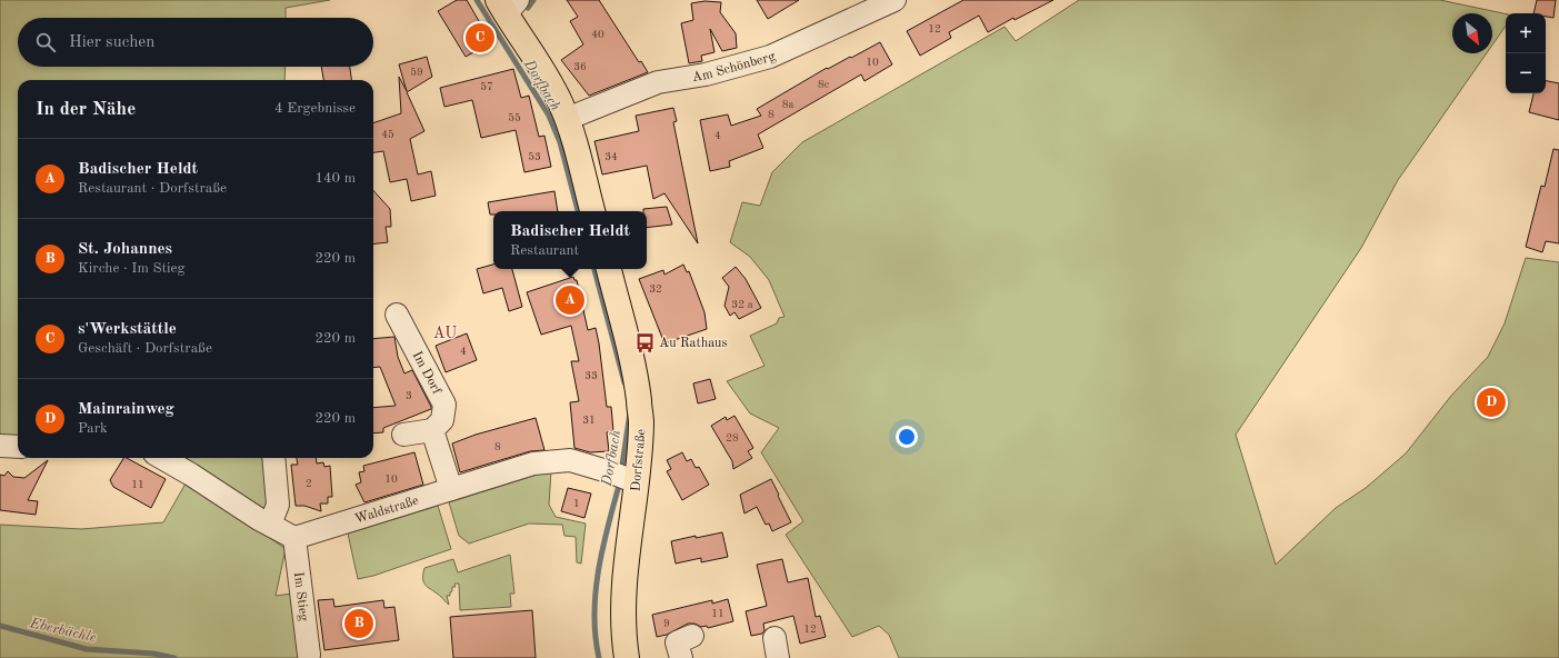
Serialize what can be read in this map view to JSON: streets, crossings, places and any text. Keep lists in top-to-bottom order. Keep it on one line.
{"streets":{"main road":["Dorfstraße"],"street":["Am Schönberg","Im Dorf","Waldstraße","Im Stieg"]},"crossings":[["Dorfstraße","Waldstraße"],["Waldstraße","Im Stieg"]],"districts":["AU"],"water":["Dorfbach","Eberbächle"],"places":{"bus stop":["Au Rathaus"]},"house_numbers":["12","40","10","36","59","8c","57","8a","8","55","45","4","53","34","32","32 a","4","33","3","31","28","8","10","2","11","1","11","9","12"],"north":"bottom right","page":{"map_buttons":["+","−"],"search":"Hier suchen","pins":["C","A","D","B"],"heading":["In der Nähe","4 Ergebnisse"],"list":[{"mark":"A","name":"Badischer Heldt","note":"Restaurant · Dorfstraße","value":"140 m"},{"mark":"B","name":"St. Johannes","note":"Kirche · Im Stieg","value":"220 m"},{"mark":"C","name":"s'Werkstättle","note":"Geschäft · Dorfstraße","value":"220 m"},{"mark":"D","name":"Mainrainweg","note":"Park","value":"220 m"}],"popup":["Badischer Heldt","Restaurant"]}}
